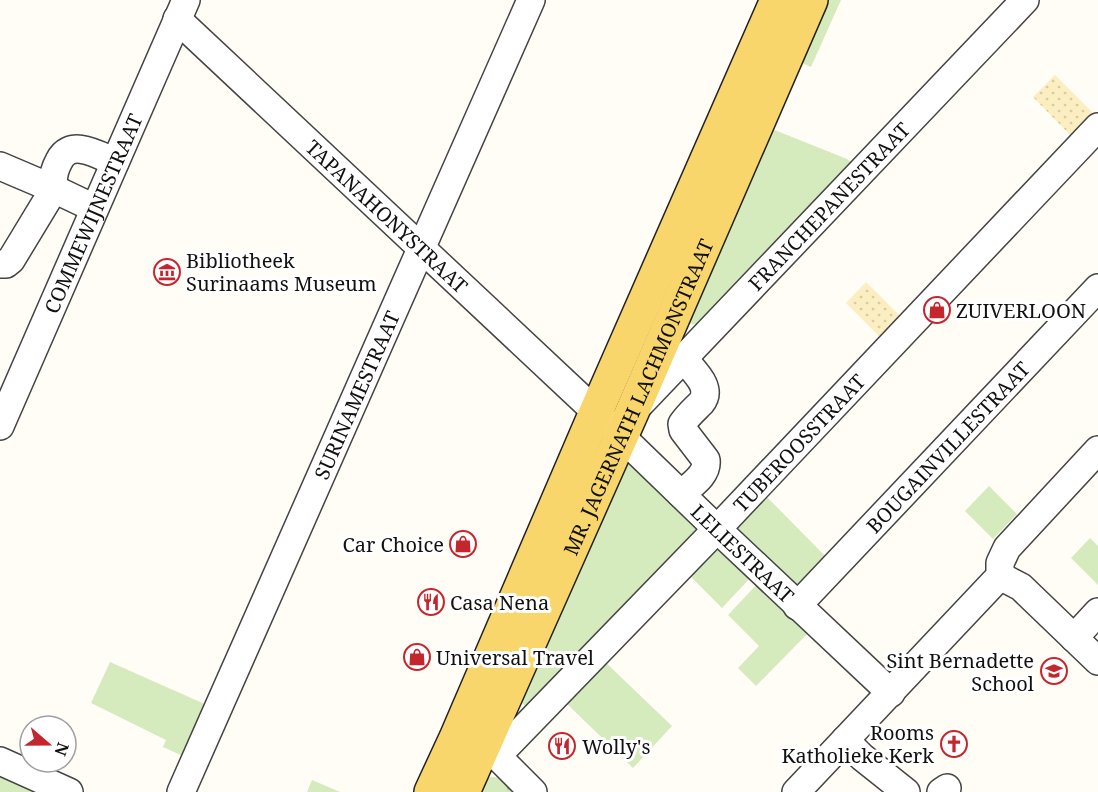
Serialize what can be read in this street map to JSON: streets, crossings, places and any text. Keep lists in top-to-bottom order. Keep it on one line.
{"streets":{"main road":["MR. JAGERNATH LACHMONSTRAAT"],"street":["FRANCHEPANESTRAAT","COMMEWIJNESTRAAT","TAPANAHONYSTRAAT","SURINAMESTRAAT","TUBEROOSSTRAAT","BOUGAINVILLESTRAAT","LELIESTRAAT"]},"crossings":[["FRANCHEPANESTRAAT","MR. JAGERNATH LACHMONSTRAAT"],["FRANCHEPANESTRAAT","LELIESTRAAT"],["COMMEWIJNESTRAAT","TAPANAHONYSTRAAT"],["TAPANAHONYSTRAAT","SURINAMESTRAAT"],["TAPANAHONYSTRAAT","MR. JAGERNATH LACHMONSTRAAT"],["TAPANAHONYSTRAAT","LELIESTRAAT"],["MR. JAGERNATH LACHMONSTRAAT","TUBEROOSSTRAAT"],["MR. JAGERNATH LACHMONSTRAAT","LELIESTRAAT"],["TUBEROOSSTRAAT","LELIESTRAAT"],["BOUGAINVILLESTRAAT","LELIESTRAAT"]],"places":{"museum":["Bibliotheek Surinaams Museum"],"shop":["ZUIVERLOON","Car Choice","Universal Travel"],"restaurant":["Casa Nena","Wolly's"],"school or university":["Sint Bernadette School"],"church":["Rooms Katholieke Kerk"]},"north":"right"}
